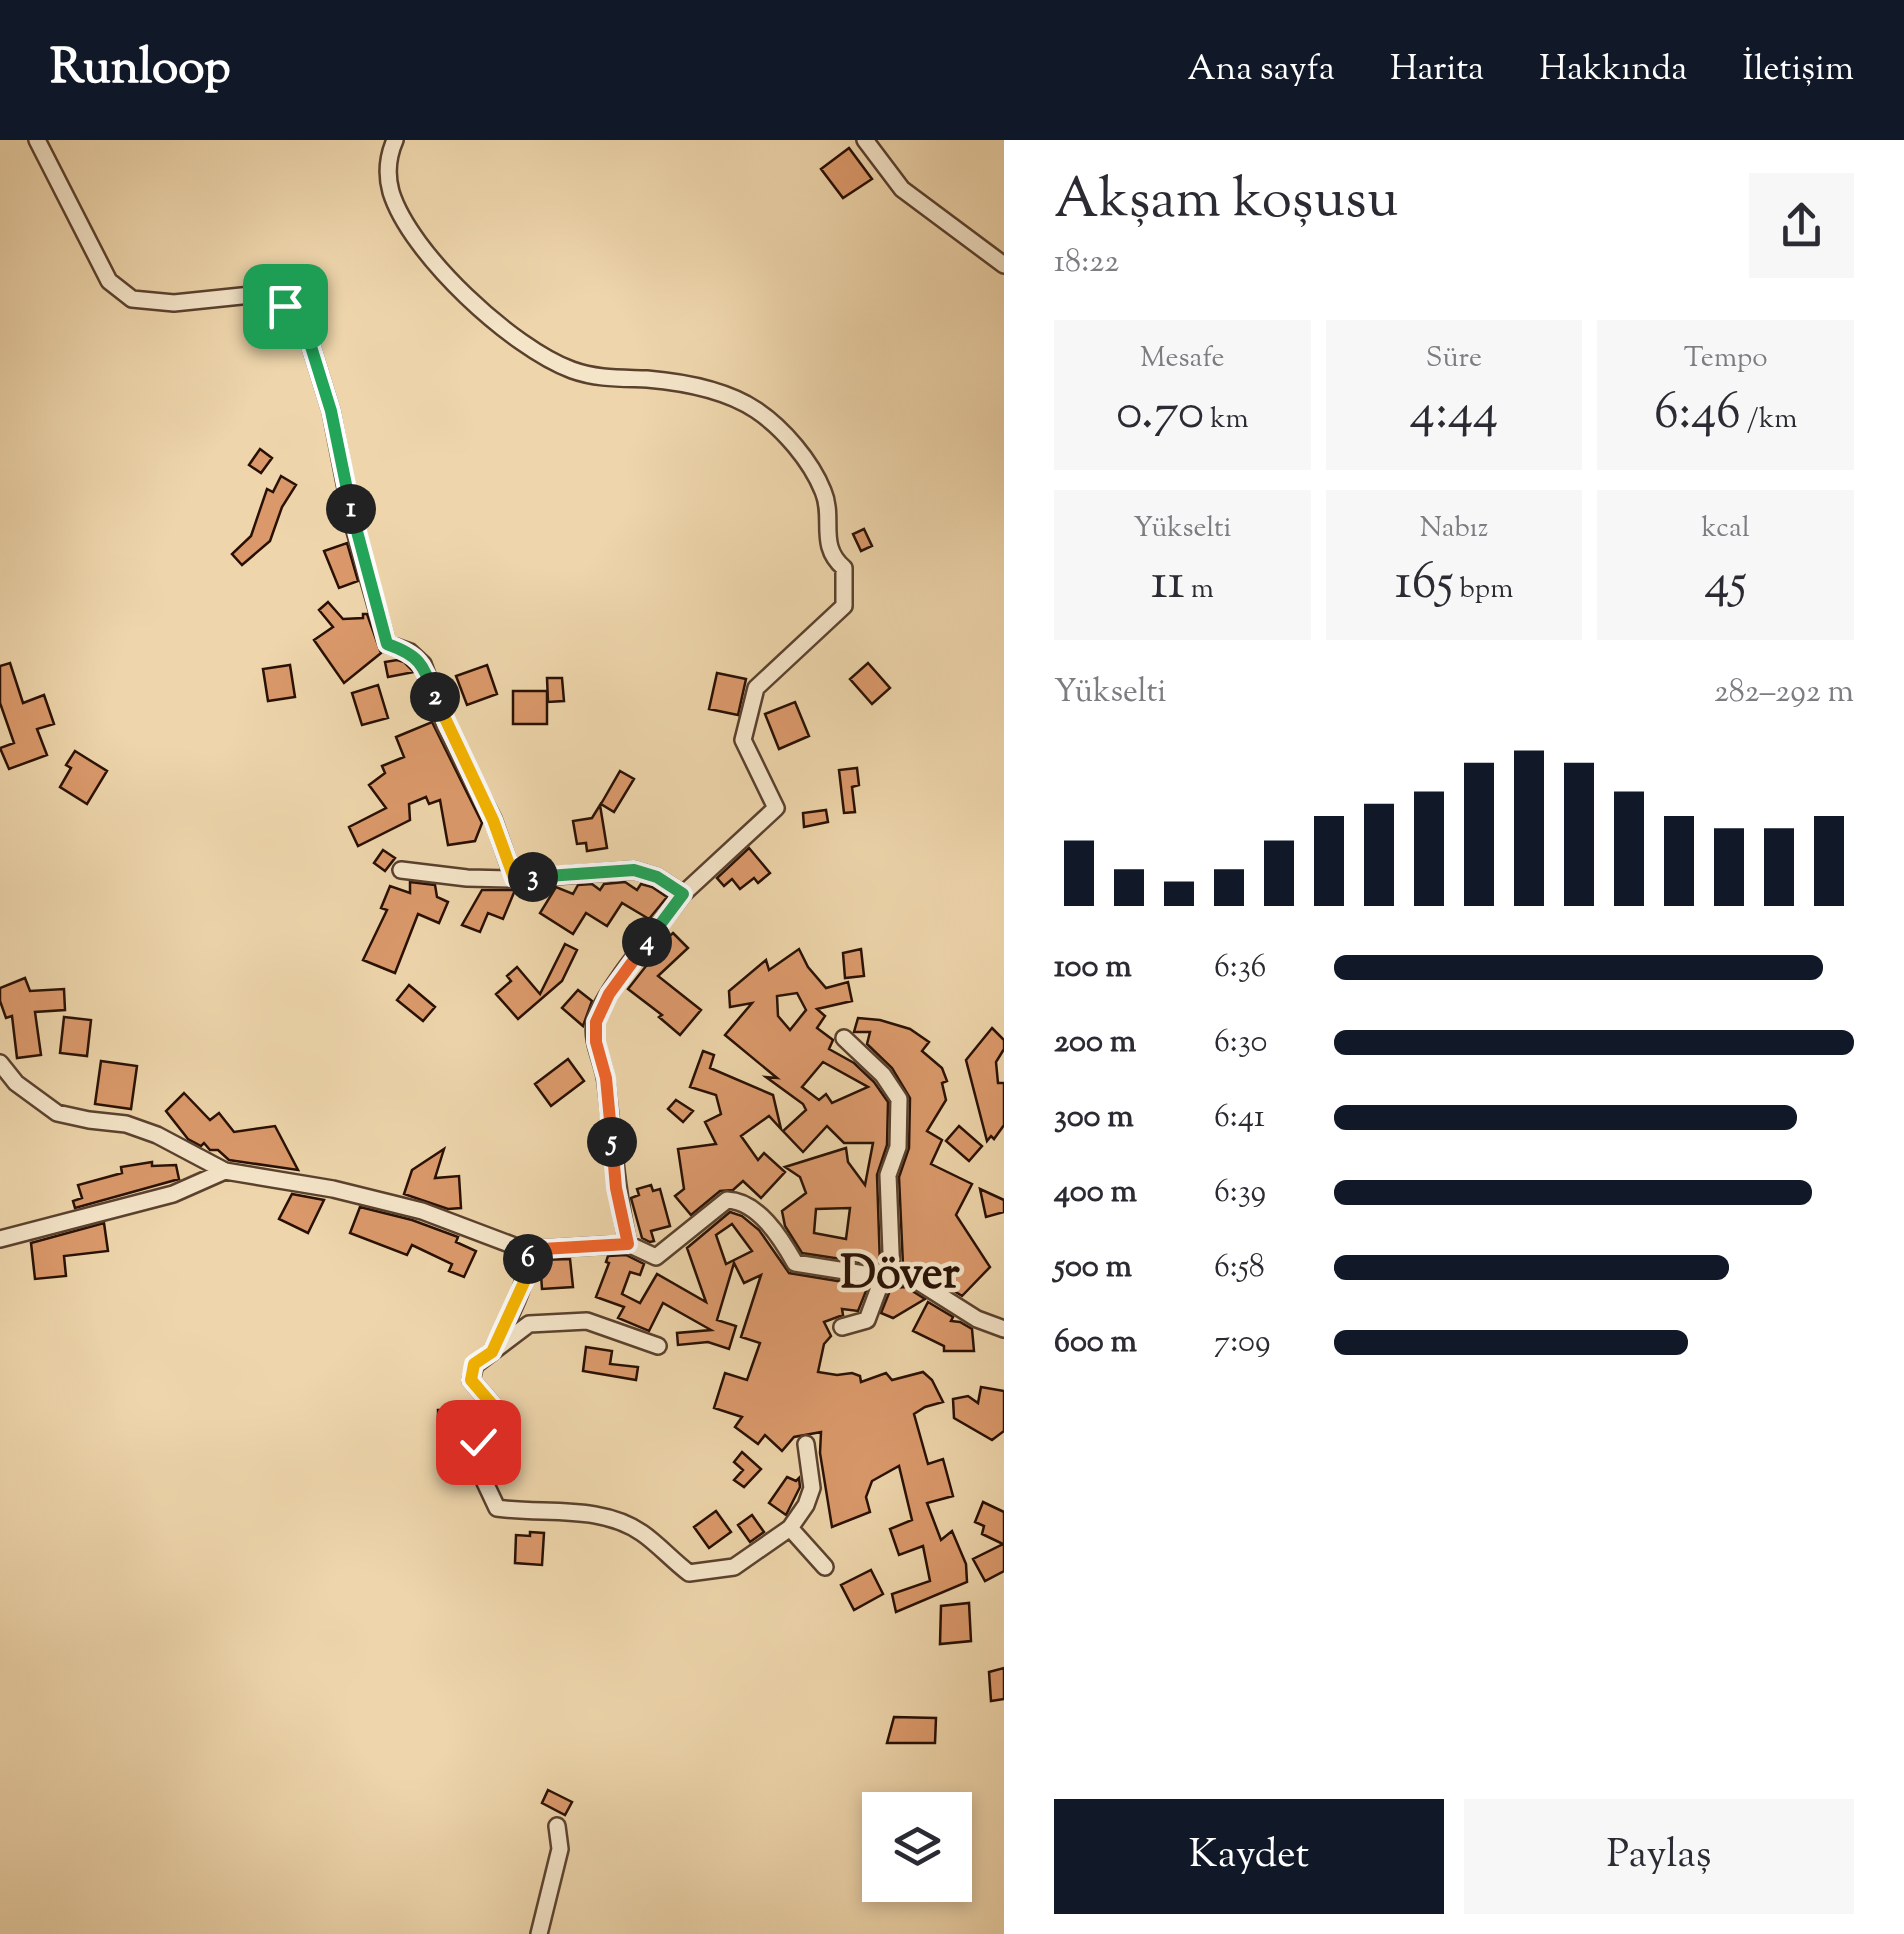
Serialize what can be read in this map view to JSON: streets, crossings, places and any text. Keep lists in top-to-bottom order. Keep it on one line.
{"districts":["Döver"],"page":{"header":"Runloop","nav":["Ana sayfa","Harita","Hakkında","İletişim"],"heading":["Akşam koşusu","18:22"],"stats":[["Mesafe","0.70 km"],["Süre","4:44"],["Tempo","6:46 /km"],["Yükselti","11 m"],["Nabız","165 bpm"],["kcal","45"]],"pins":["1","2","3","4","5","6"],"chart":["Yükselti","282–292 m"],"list":[{"name":"100 m","note":"6:36"},{"name":"200 m","note":"6:30"},{"name":"300 m","note":"6:41"},{"name":"400 m","note":"6:39"},{"name":"500 m","note":"6:58"},{"name":"600 m","note":"7:09"}],"buttons":["Kaydet","Paylaş"]}}
